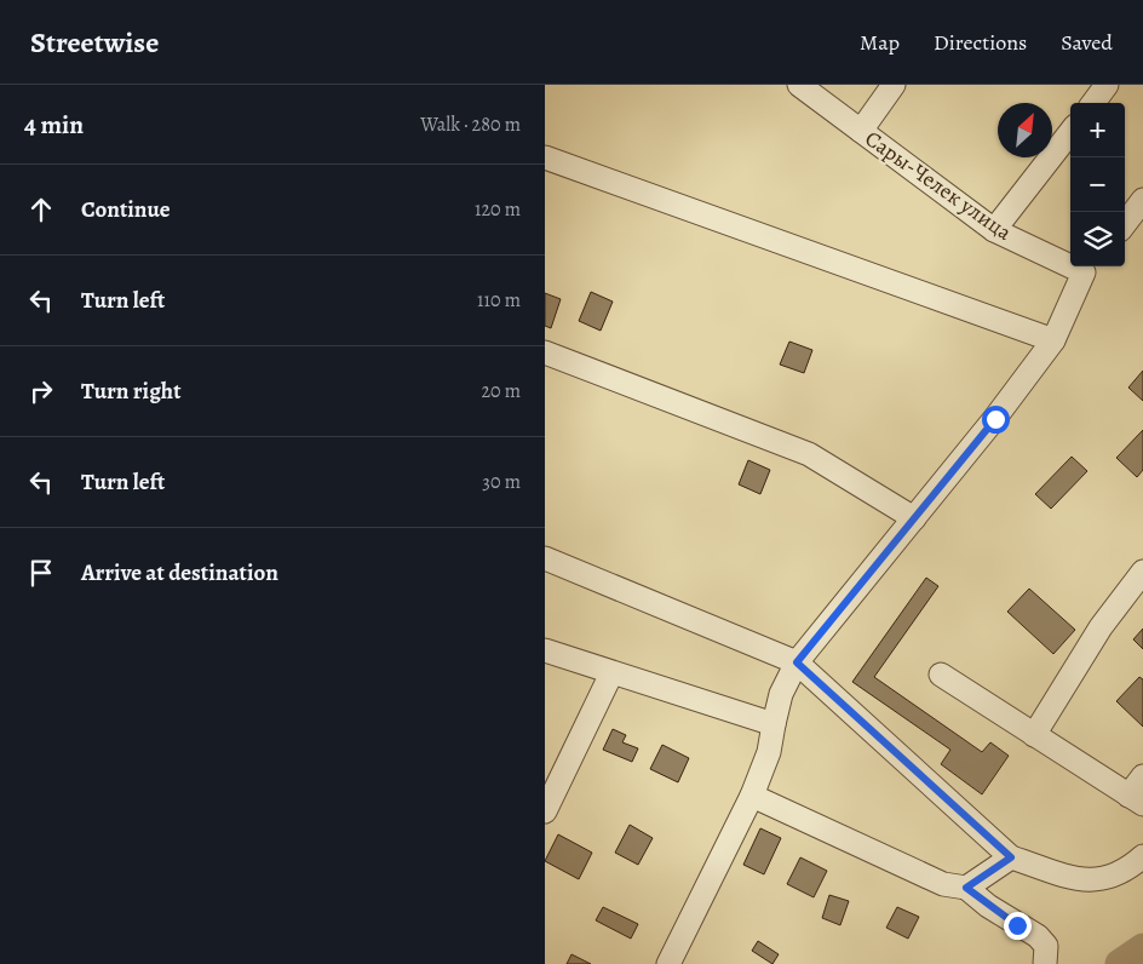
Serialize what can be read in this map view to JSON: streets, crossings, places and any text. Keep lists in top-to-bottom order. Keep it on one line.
{"streets":{"street":["Сары-Челек улица"]},"north":"top right","page":{"header":"Streetwise","nav":["Map","Directions","Saved"],"heading":["4 min","Walk · 280 m"],"map_buttons":["+","−"],"list":[["Continue","120 m"],["Turn left","110 m"],["Turn right","20 m"],["Turn left","30 m"],"Arrive at destination"]}}
